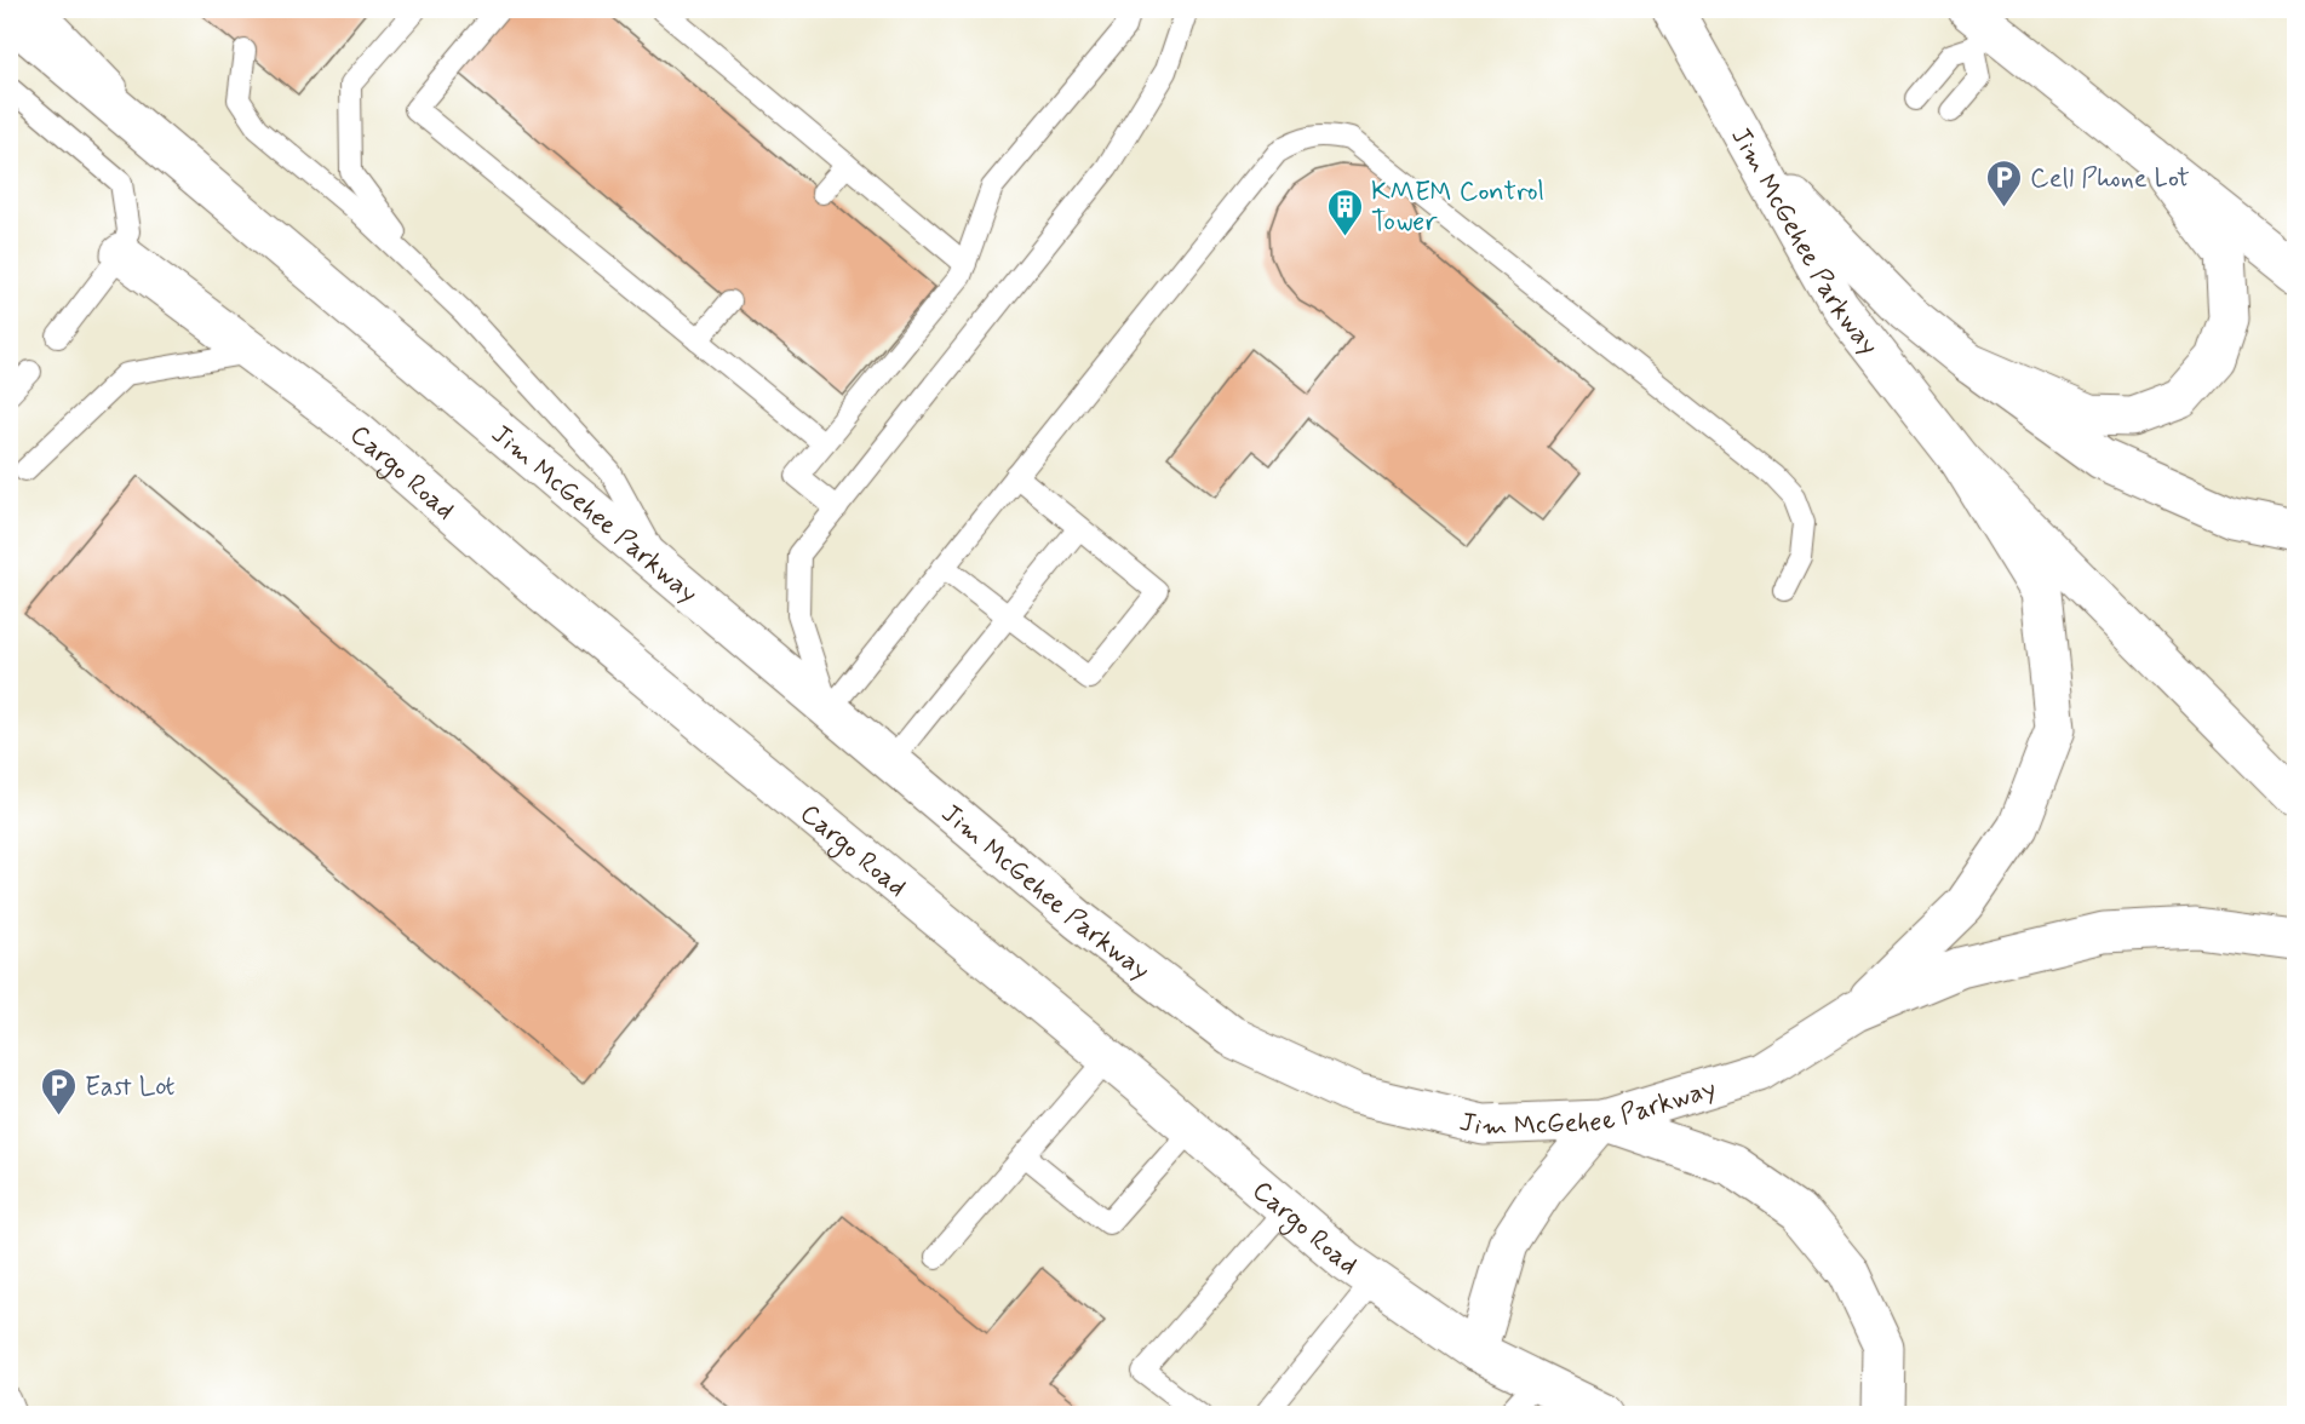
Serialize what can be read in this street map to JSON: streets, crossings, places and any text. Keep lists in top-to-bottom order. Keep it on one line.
{"streets":{"main road":["Jim McGehee Parkway","Cargo Road"]},"places":{"parking":["Cell Phone Lot","East Lot"],"building":["KMEM Control Tower"]}}
